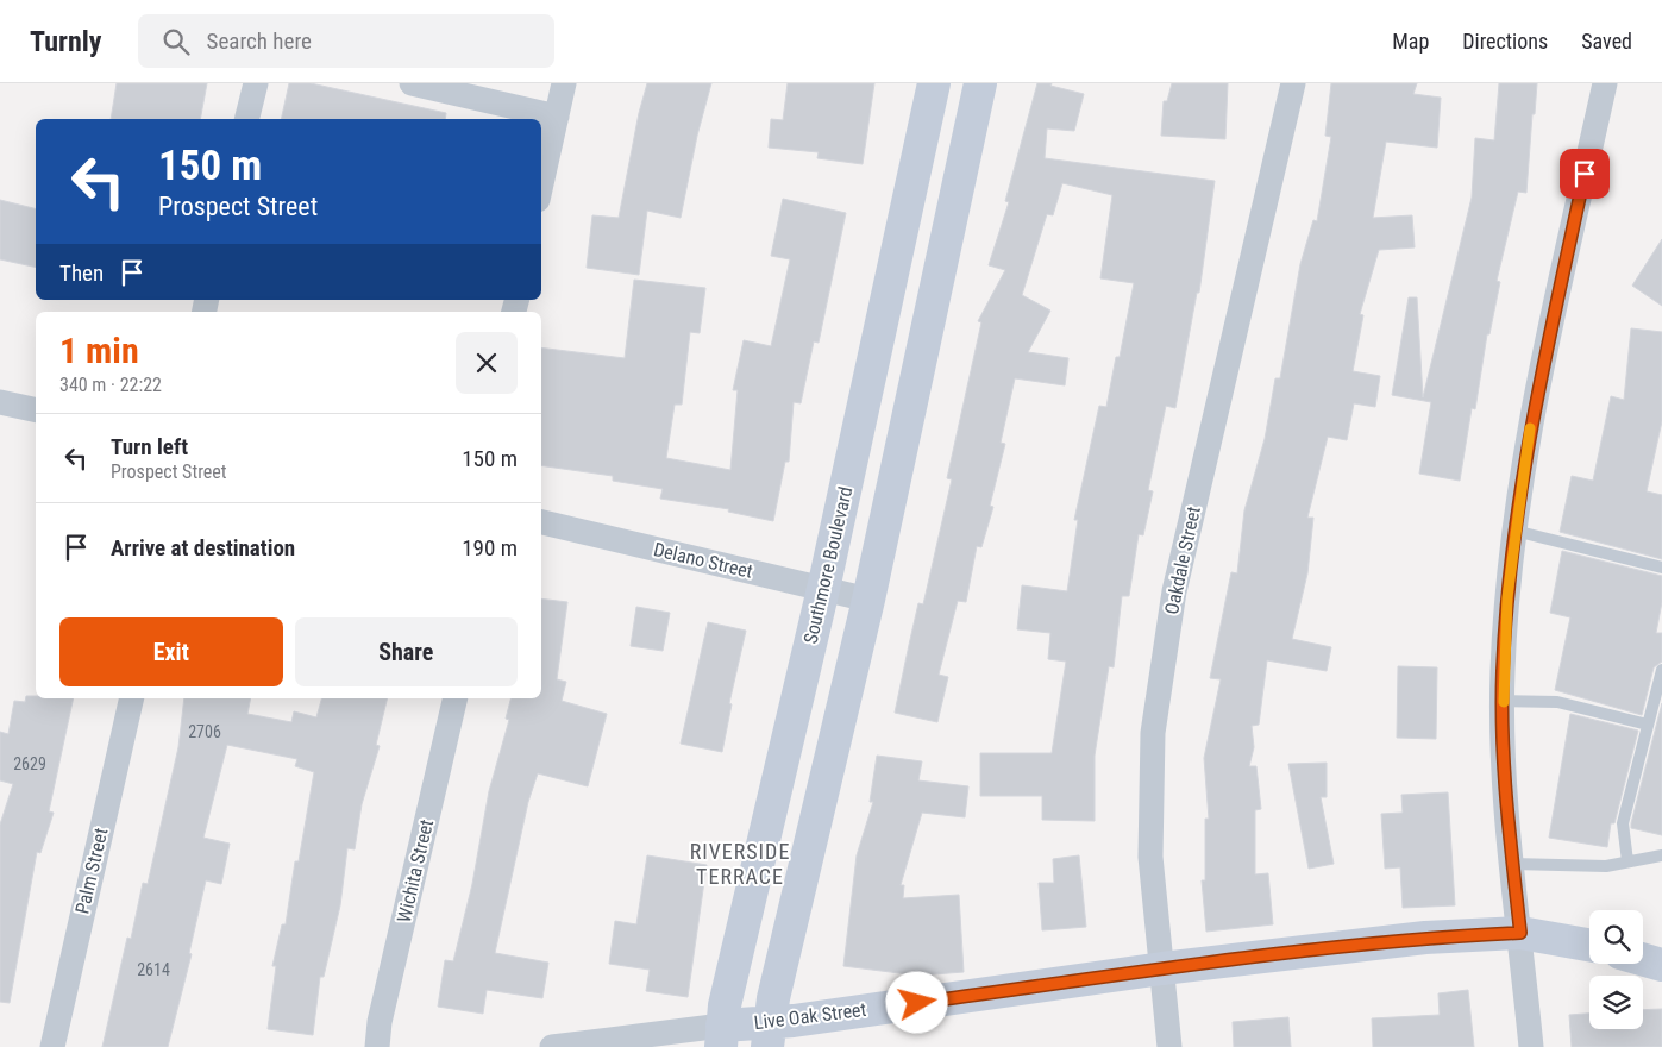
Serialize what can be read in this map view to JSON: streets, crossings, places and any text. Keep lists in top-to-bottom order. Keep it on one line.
{"streets":{"street":["Delano Street","Oakdale Street","Southmore Boulevard","Palm Street","Wichita Street","Live Oak Street"]},"crossings":[["Delano Street","Southmore Boulevard"],["Oakdale Street","Live Oak Street"],["Southmore Boulevard","Live Oak Street"]],"districts":["RIVERSIDE TERRACE"],"house_numbers":["2706","2629","2614"],"page":{"header":"Turnly","search":"Search here","nav":["Map","Directions","Saved"],"turn":["150 m","Prospect Street"],"then":"Then","heading":["1 min","340 m · 22:22"],"list":[{"name":"Turn left","note":"Prospect Street","value":"150 m"},{"name":"Arrive at destination","value":"190 m"}],"buttons":["Exit","Share"]}}
